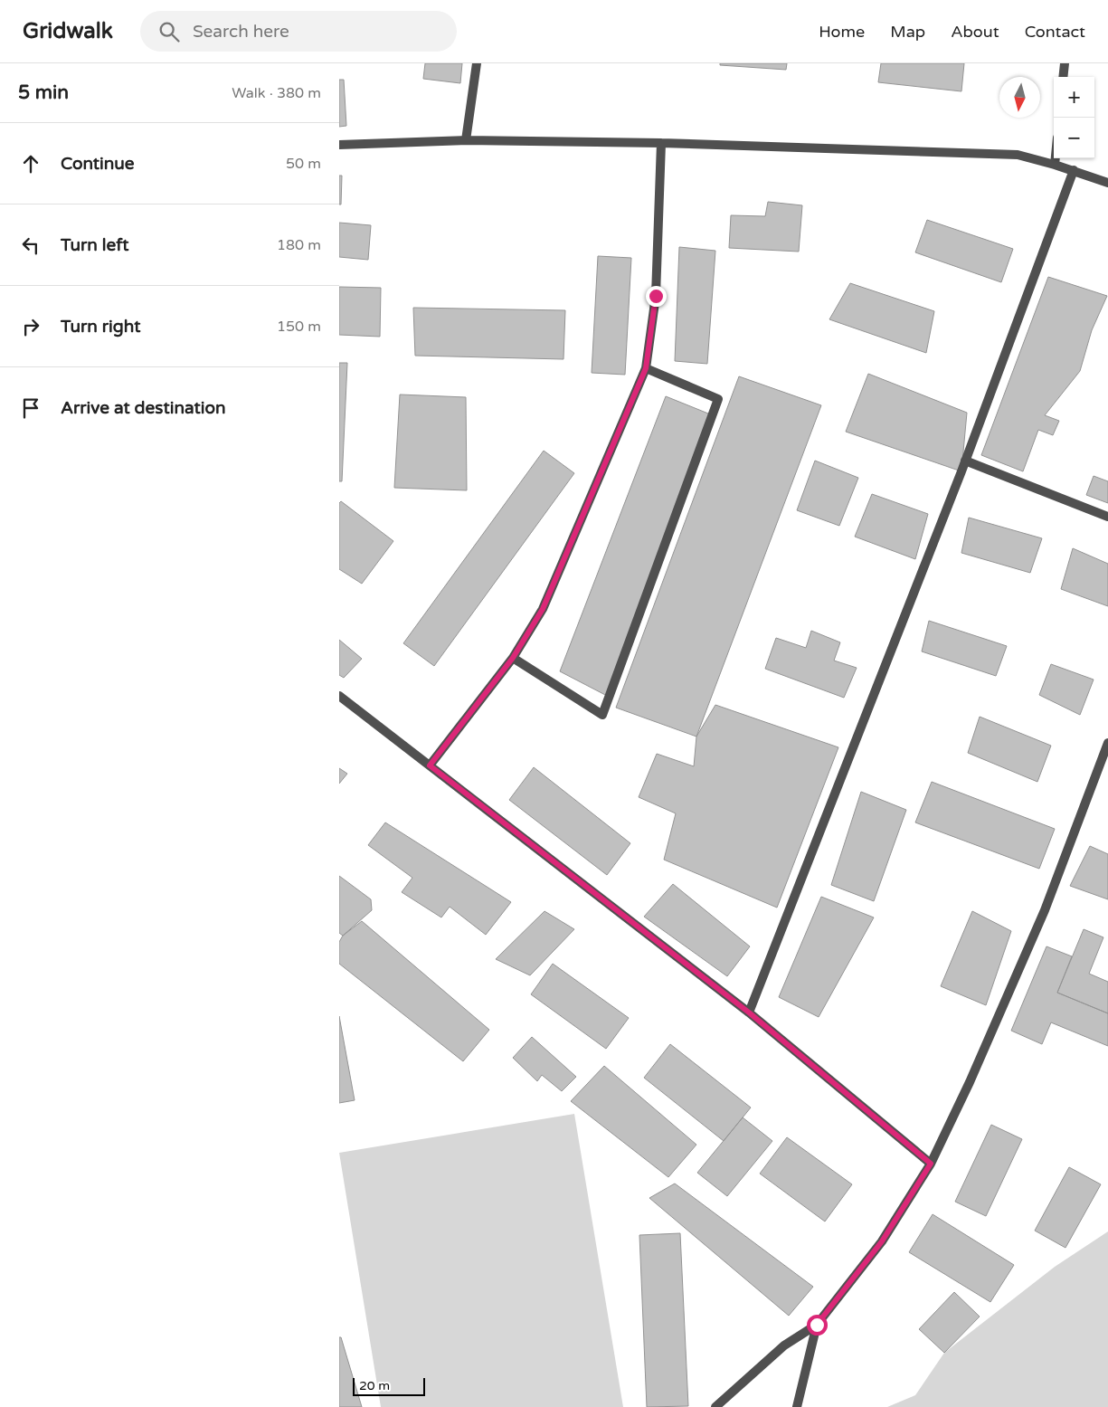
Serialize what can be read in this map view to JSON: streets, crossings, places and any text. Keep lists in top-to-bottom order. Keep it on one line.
{"scale_bar":"20 m","north":"bottom","page":{"header":"Gridwalk","search":"Search here","nav":["Home","Map","About","Contact"],"heading":["5 min","Walk · 380 m"],"map_buttons":["+","−"],"list":[["Continue","50 m"],["Turn left","180 m"],["Turn right","150 m"],"Arrive at destination"],"scale":"20 m"}}
